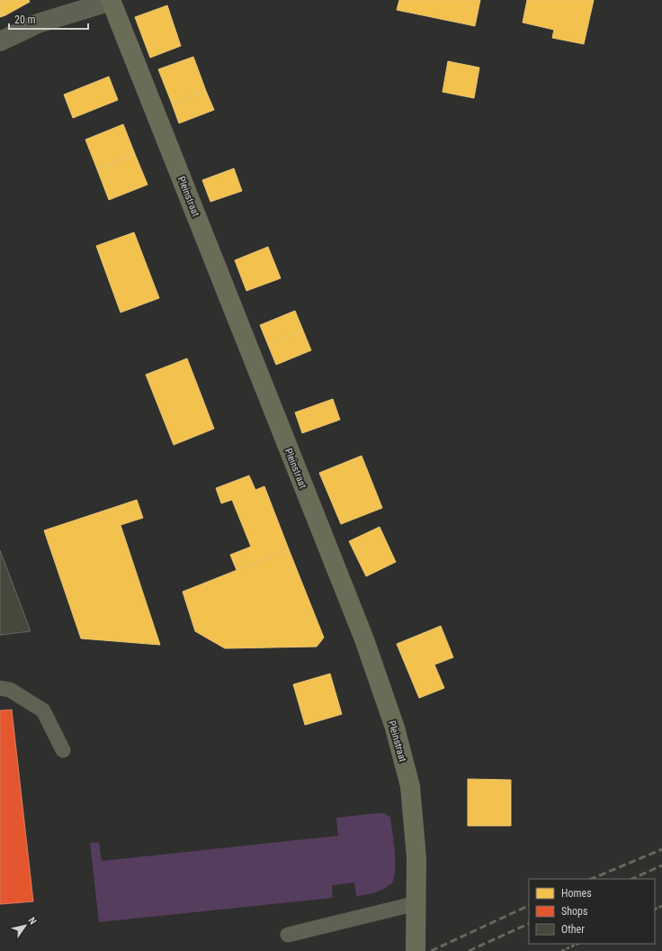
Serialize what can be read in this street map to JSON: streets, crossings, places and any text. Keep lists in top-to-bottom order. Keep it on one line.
{"streets":{"street":["Pleinstraat"]},"legend":["Homes","Shops","Other"],"scale_bar":"20 m","north":"top right"}
